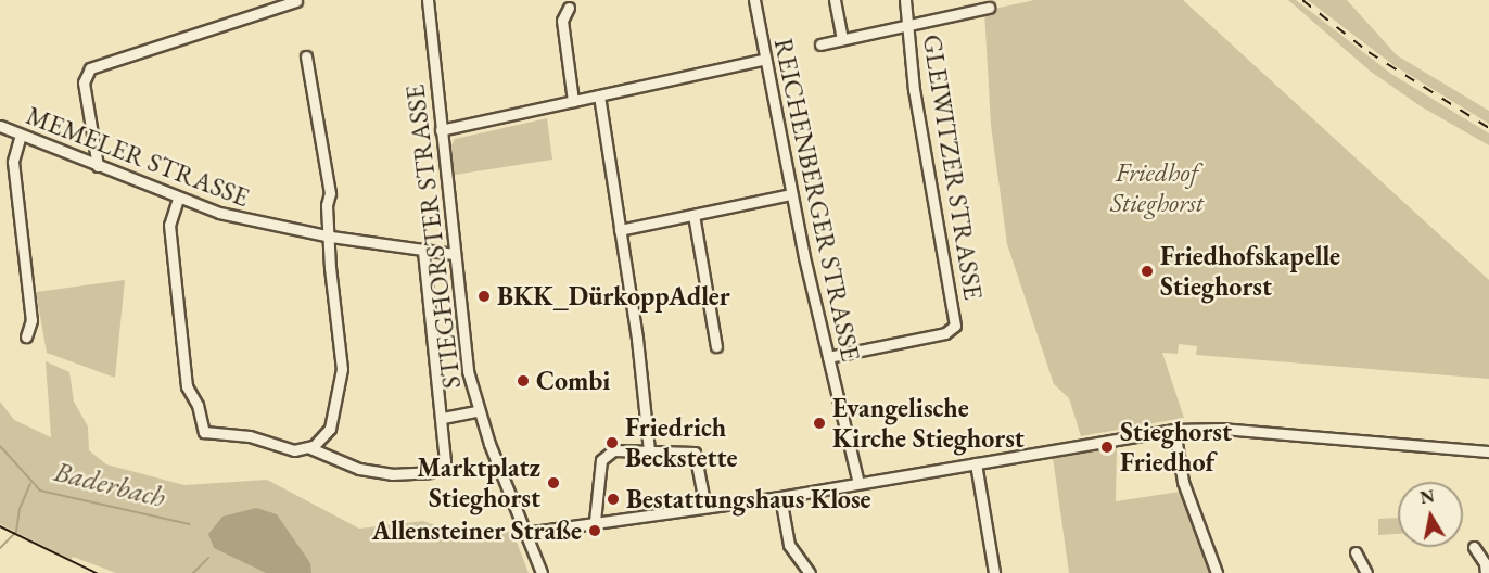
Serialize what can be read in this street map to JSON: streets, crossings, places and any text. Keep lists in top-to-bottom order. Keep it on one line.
{"streets":{"street":["MEMELER STRASSE","GLEIWITZER STRASSE","REICHENBERGER STRASSE","STIEGHORSTER STRASSE"]},"crossings":[["MEMELER STRASSE","STIEGHORSTER STRASSE"],["GLEIWITZER STRASSE","REICHENBERGER STRASSE"]],"water":["Baderbach"],"parks":["Friedhof Stieghorst"],"places":["Friedhofskapelle Stieghorst","BKK_DürkoppAdler","Combi","Evangelische Kirche Stieghorst","Friedrich Beckstette","Stieghorst Friedhof","Marktplatz Stieghorst","Bestattungshaus Klose","Allensteiner Straße"],"north":"top"}
